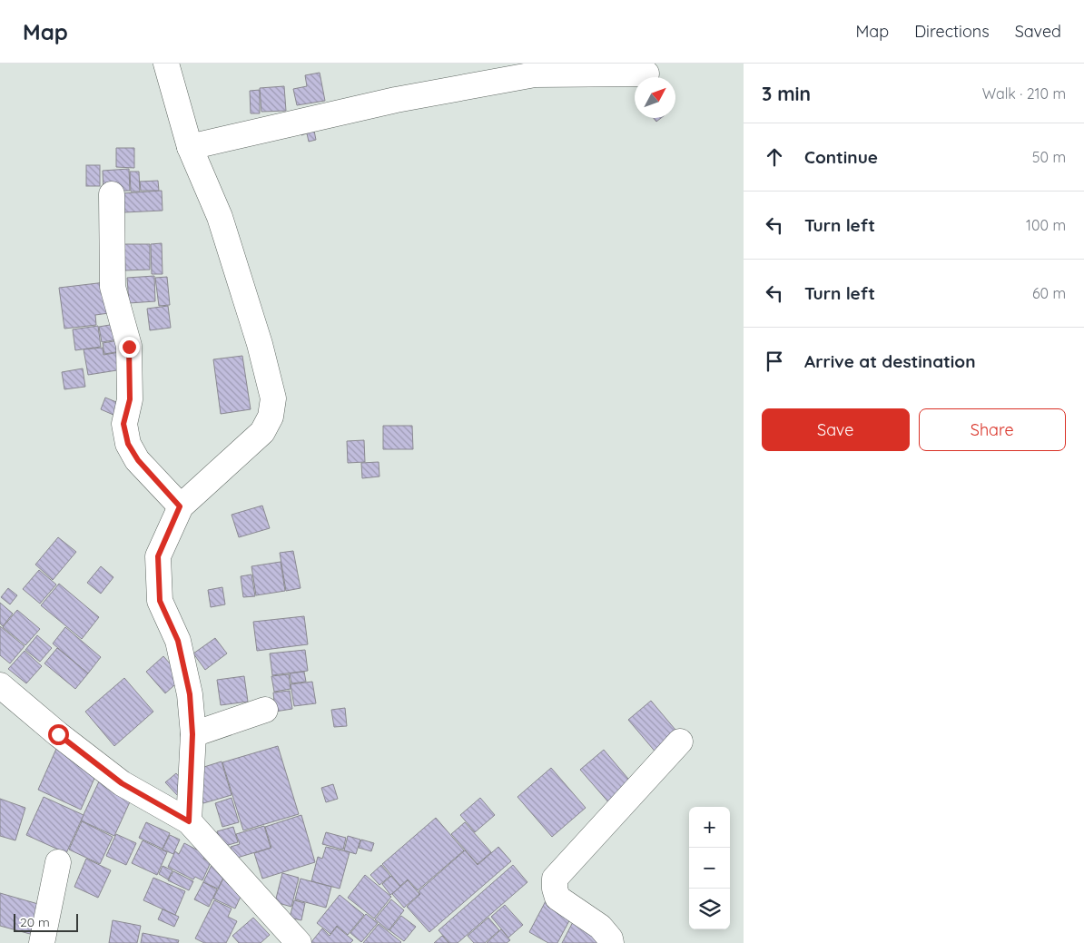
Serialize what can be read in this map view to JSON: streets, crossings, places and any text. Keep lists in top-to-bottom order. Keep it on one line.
{"scale_bar":"20 m","north":"top right","page":{"header":"Map","nav":["Map","Directions","Saved"],"heading":["3 min","Walk · 210 m"],"list":[["Continue","50 m"],["Turn left","100 m"],["Turn left","60 m"],"Arrive at destination"],"buttons":["Save","Share"],"map_buttons":["+","−"],"scale":"20 m"}}
